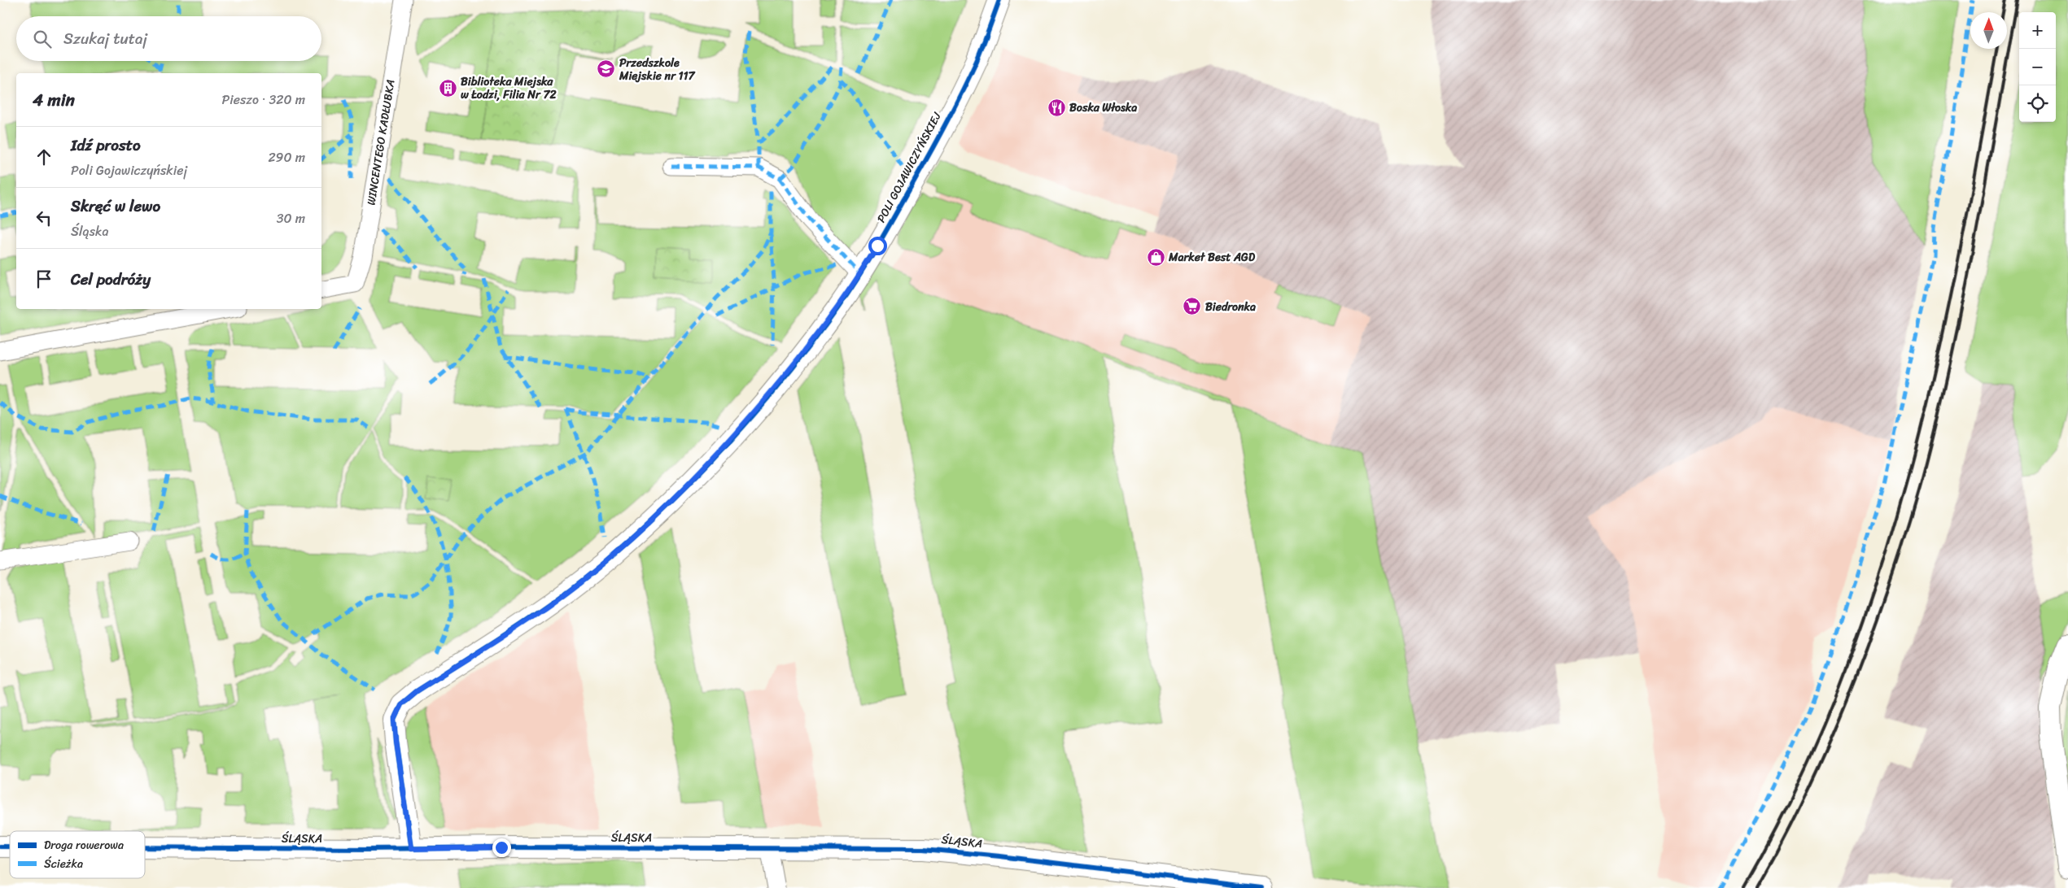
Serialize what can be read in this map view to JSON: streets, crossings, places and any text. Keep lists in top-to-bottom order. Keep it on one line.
{"streets":{"street":["WINCENTEGO KADŁUBKA","POLI GOJAWICZYŃSKIEJ","ŚLĄSKA"]},"crossings":[["POLI GOJAWICZYŃSKIEJ","ŚLĄSKA"]],"places":{"school or university":["Przedszkole Miejskie nr 117"],"building":["Biblioteka Miejska w Łodzi, Filia Nr 72"],"restaurant":["Boska Włoska"],"shop":["Market Best AGD"],"supermarket":["Biedronka"]},"legend":["Droga rowerowa","Ścieżka"],"north":"top","page":{"map_buttons":["+","−"],"search":"Szukaj tutaj","heading":["4 min","Pieszo · 320 m"],"list":[["Idź prosto","Poli Gojawiczyńskiej","290 m"],["Skręć w lewo","Śląska","30 m"],"Cel podróży"]}}
